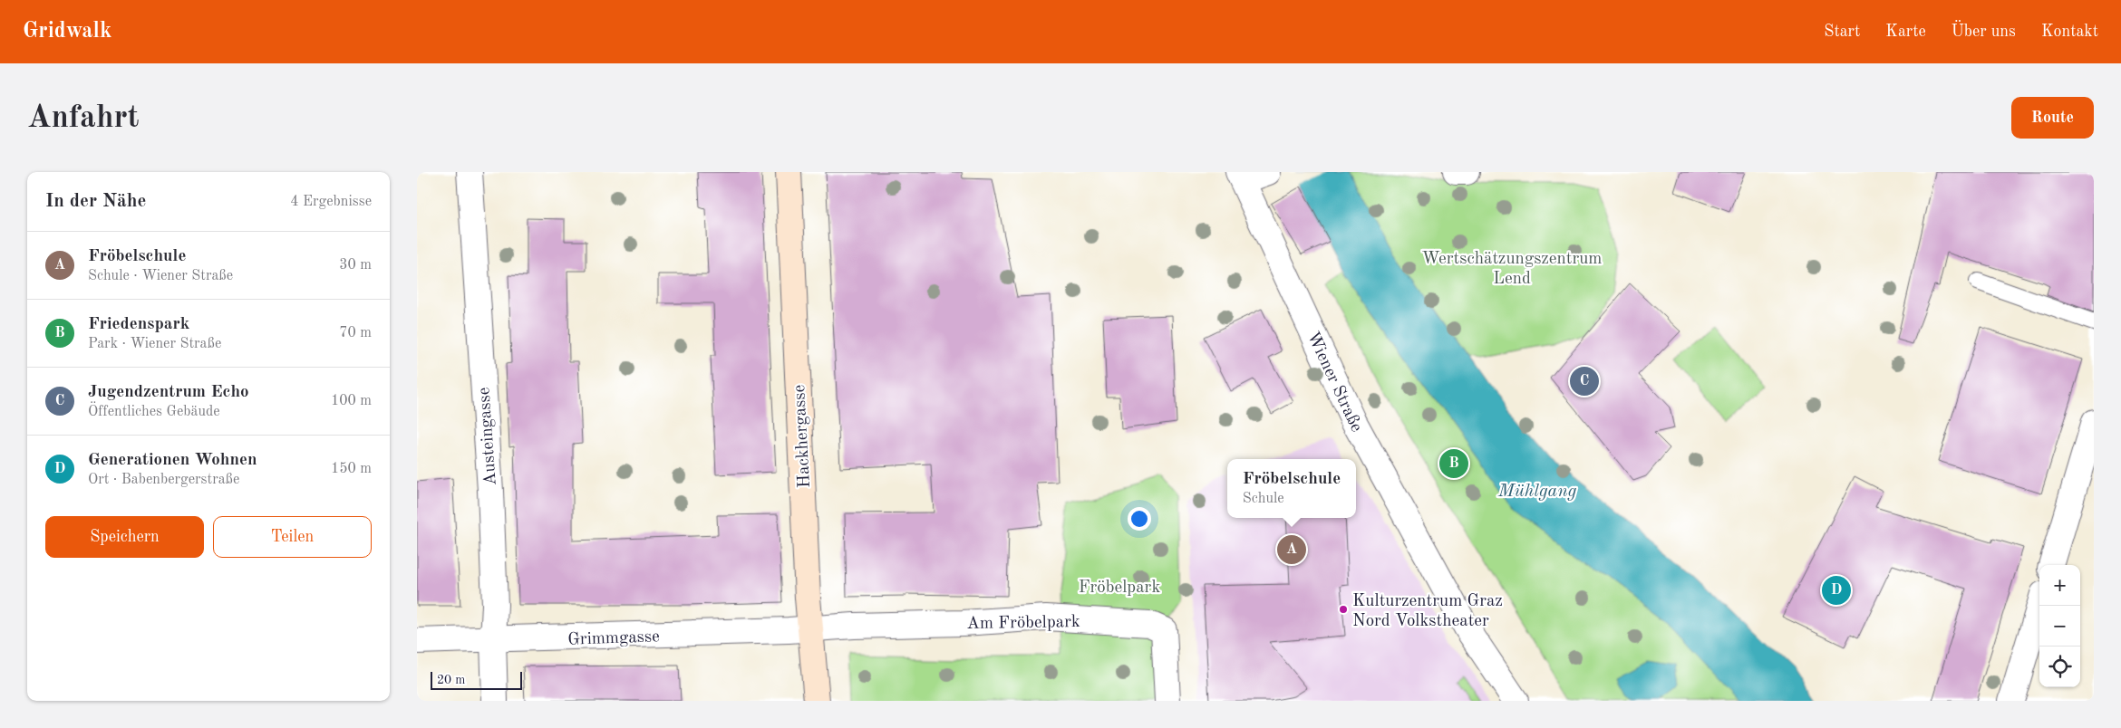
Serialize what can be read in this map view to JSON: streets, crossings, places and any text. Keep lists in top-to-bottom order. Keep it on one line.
{"streets":{"main road":["Hackhergasse"],"street":["Wiener Straße","Austeingasse","Am Fröbelpark","Grimmgasse"]},"crossings":[["Austeingasse","Grimmgasse"],["Hackhergasse","Am Fröbelpark"],["Hackhergasse","Grimmgasse"],["Am Fröbelpark","Grimmgasse"]],"water":["Mühlgang"],"parks":["Wertschätzungszentrum Lend","Fröbelpark"],"places":["Kulturzentrum Graz Nord Volkstheater"],"scale_bar":"20 m","page":{"header":"Gridwalk","nav":["Start","Karte","Über uns","Kontakt"],"buttons":["Route",["Speichern","Teilen"]],"title":"Anfahrt","heading":["In der Nähe","4 Ergebnisse"],"list":[{"mark":"A","name":"Fröbelschule","note":"Schule · Wiener Straße","value":"30 m"},{"mark":"B","name":"Friedenspark","note":"Park · Wiener Straße","value":"70 m"},{"mark":"C","name":"Jugendzentrum Echo","note":"Öffentliches Gebäude","value":"100 m"},{"mark":"D","name":"Generationen Wohnen","note":"Ort · Babenbergerstraße","value":"150 m"}],"pins":["C","B","A","D"],"popup":["Fröbelschule","Schule"],"map_buttons":["+","−"],"scale":"20 m"}}
